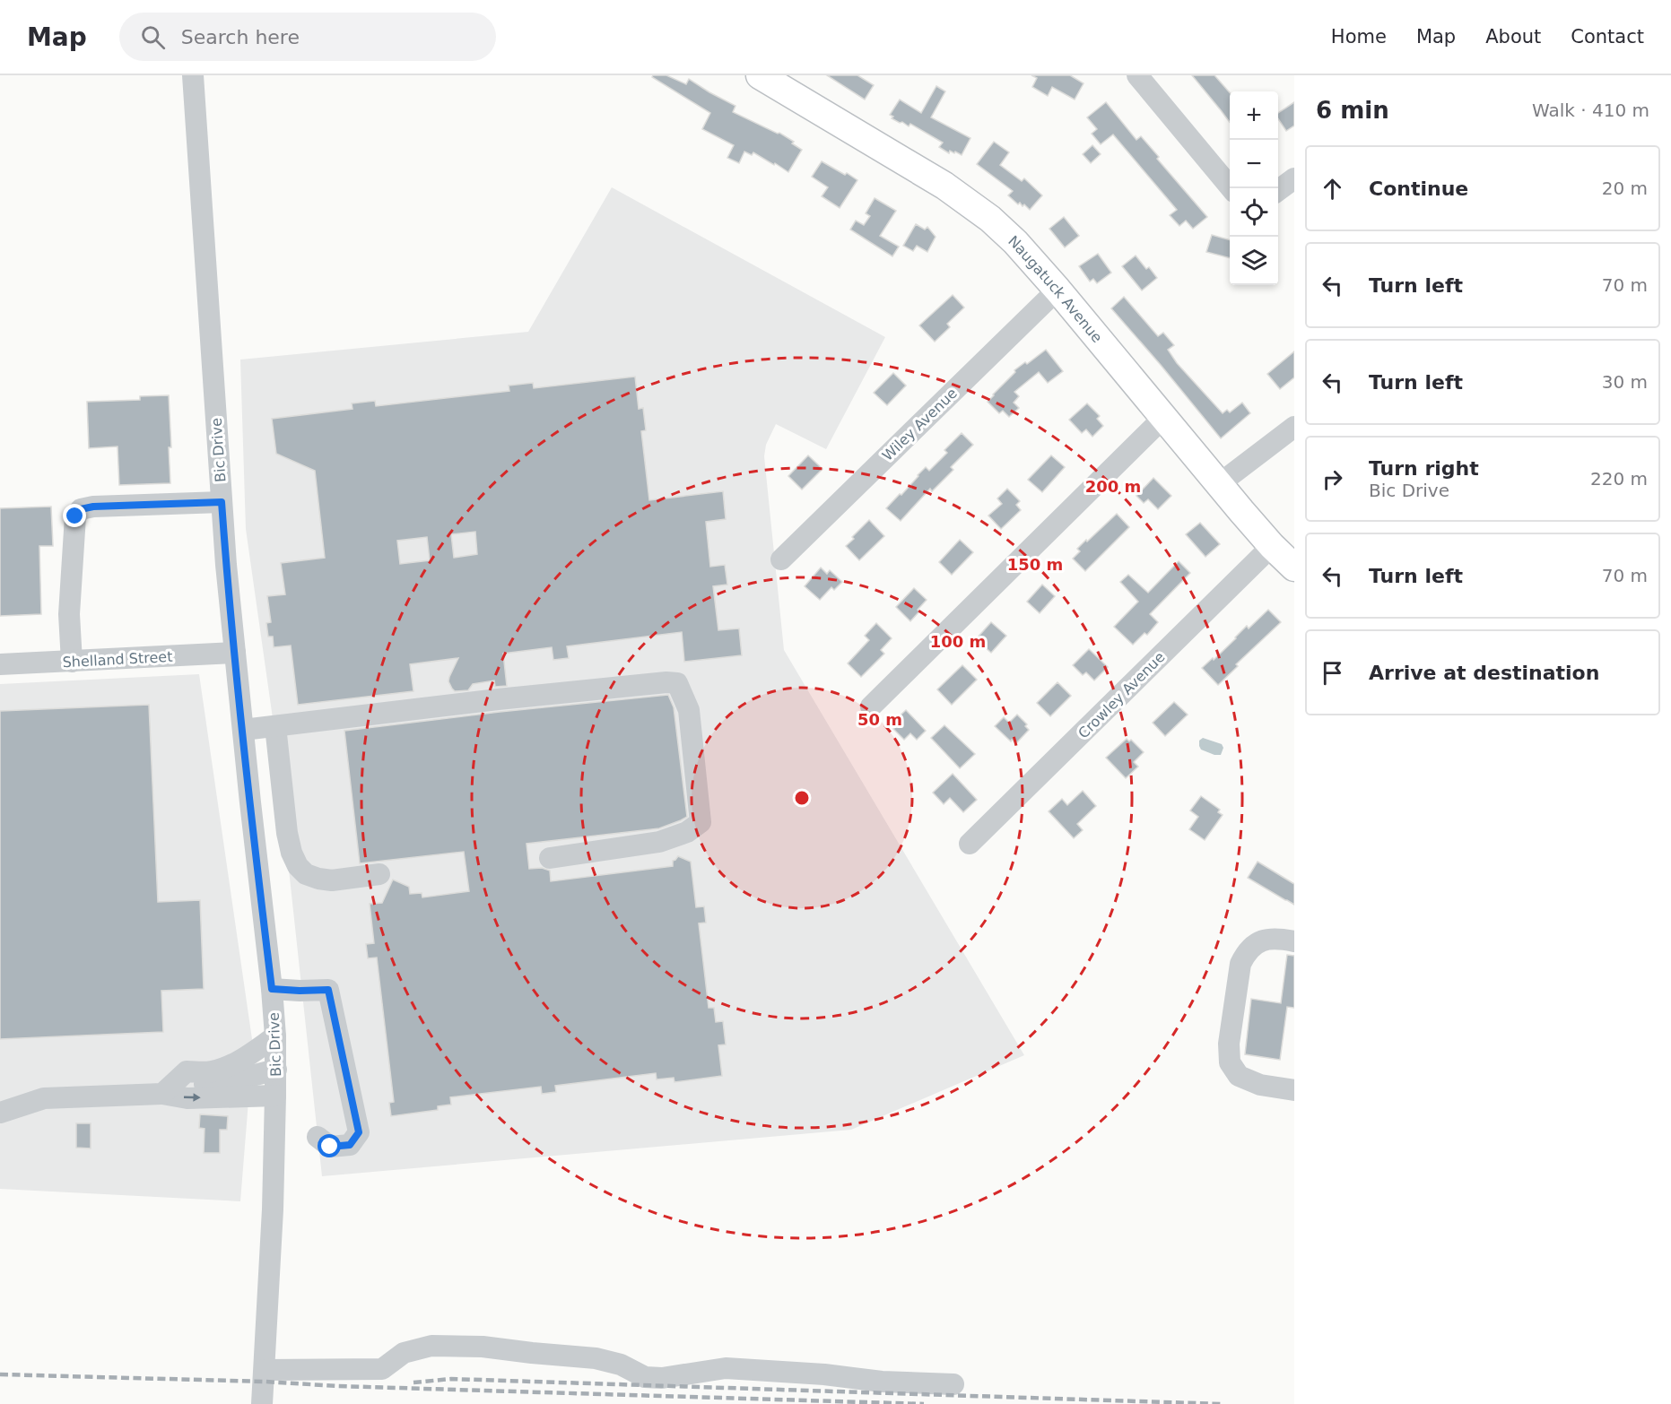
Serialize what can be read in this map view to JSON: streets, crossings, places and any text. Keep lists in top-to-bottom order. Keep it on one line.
{"streets":{"main road":["Naugatuck Avenue"],"street":["Wiley Avenue","Bic Drive","Shelland Street","Crowley Avenue"]},"crossings":[["Naugatuck Avenue","Wiley Avenue"],["Naugatuck Avenue","Crowley Avenue"],["Bic Drive","Shelland Street"]],"page":{"header":"Map","search":"Search here","nav":["Home","Map","About","Contact"],"heading":["6 min","Walk · 410 m"],"map_buttons":["+","−"],"list":[["Continue","20 m"],["Turn left","70 m"],["Turn left","30 m"],["Turn right","Bic Drive","220 m"],["Turn left","70 m"],"Arrive at destination"]},"rings":["200 m","150 m","100 m","50 m"]}
